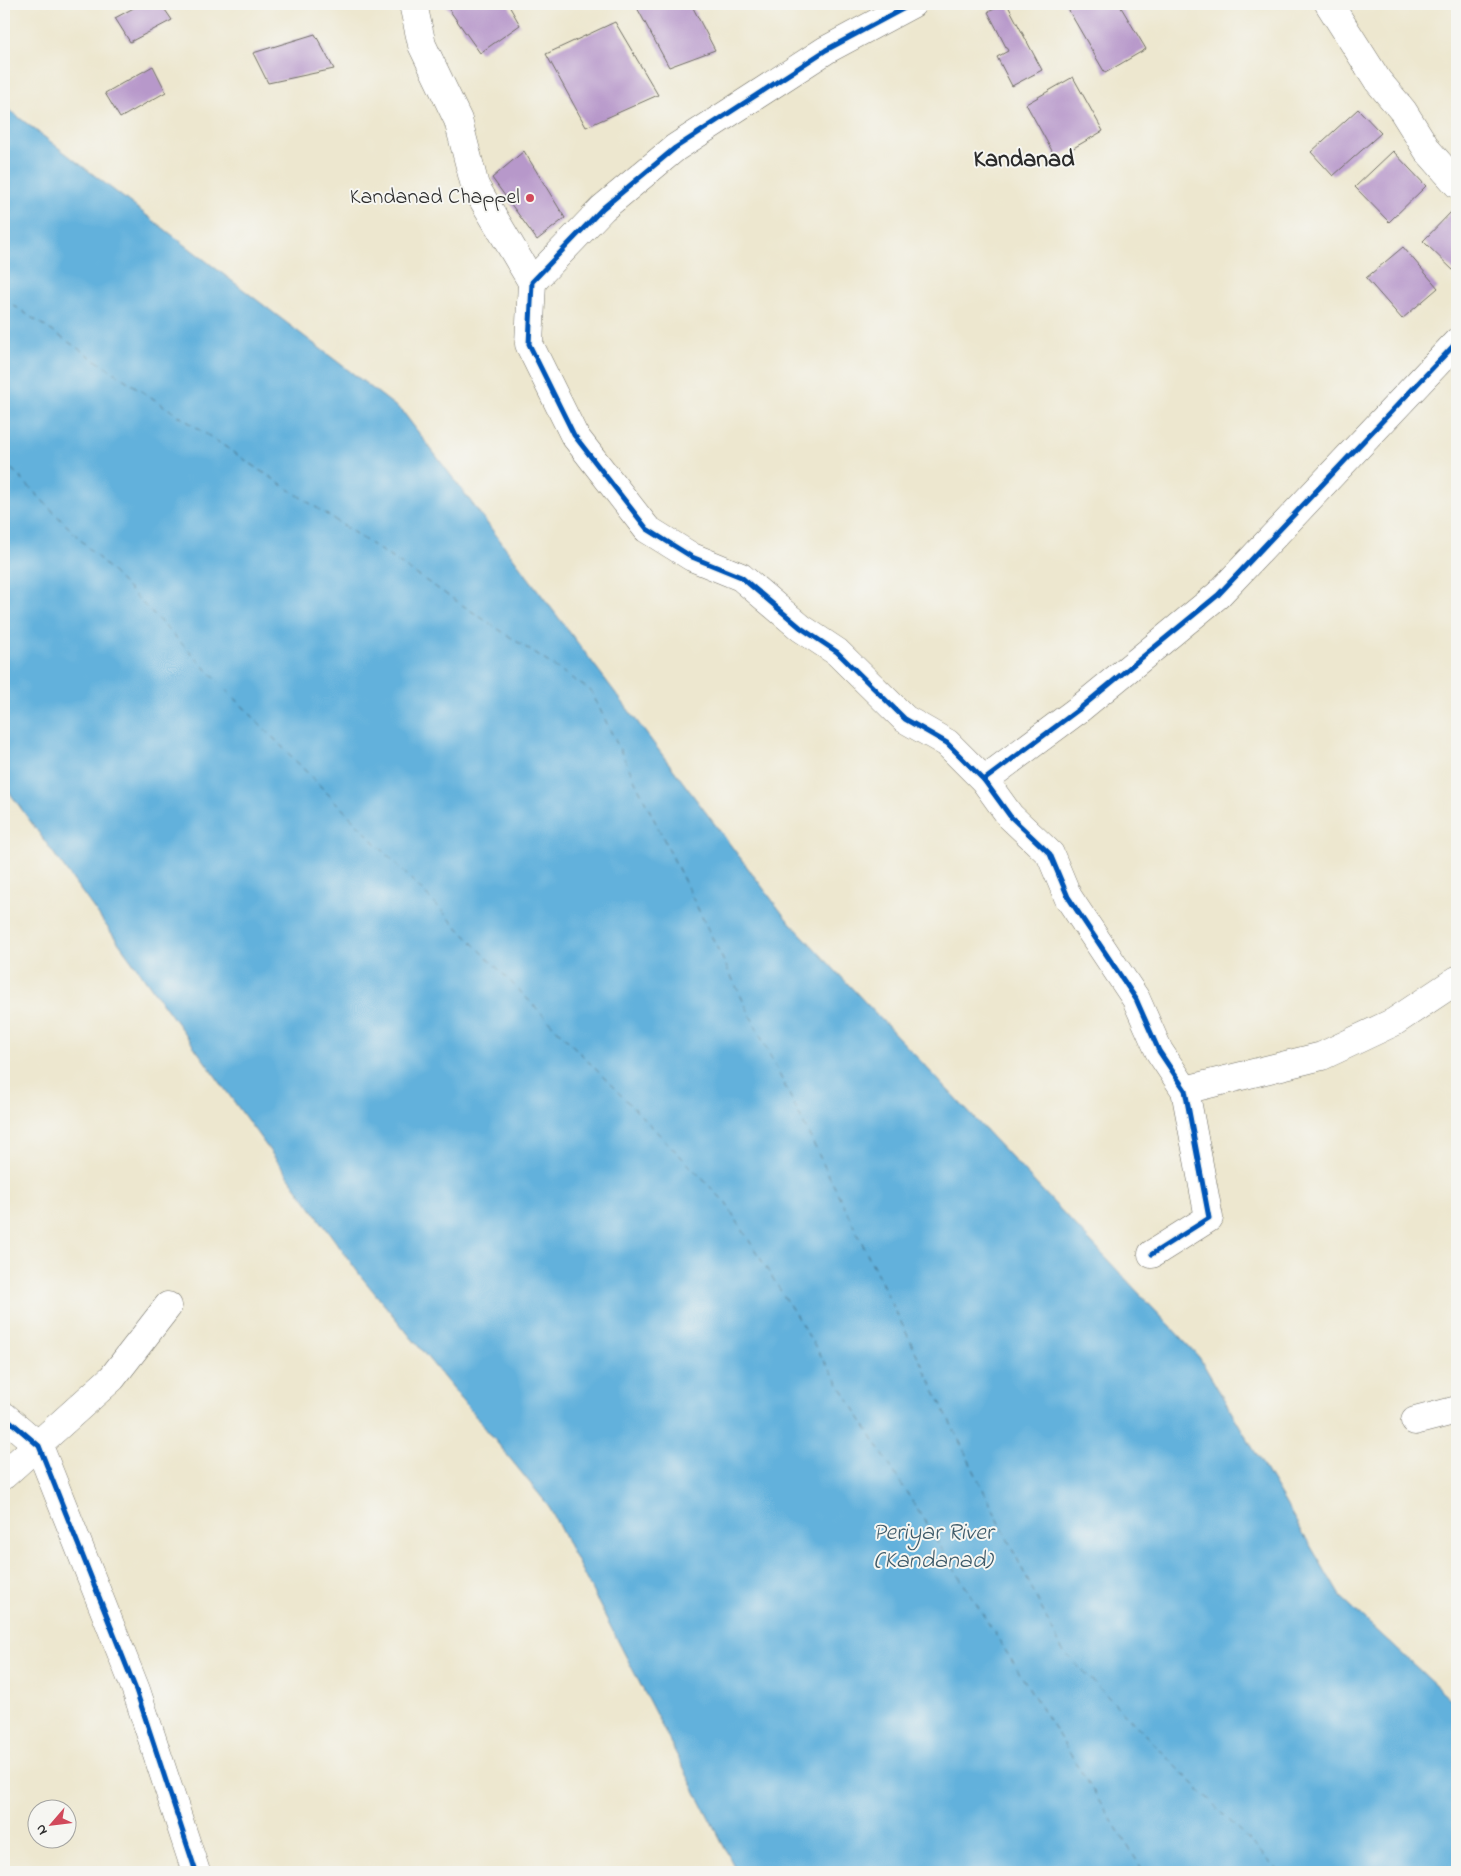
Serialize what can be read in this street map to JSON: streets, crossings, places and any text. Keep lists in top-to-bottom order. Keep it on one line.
{"districts":["Kandanad"],"water":["Periyar River (Kandanad)"],"places":["Kandanad Chappel"],"north":"bottom left"}
